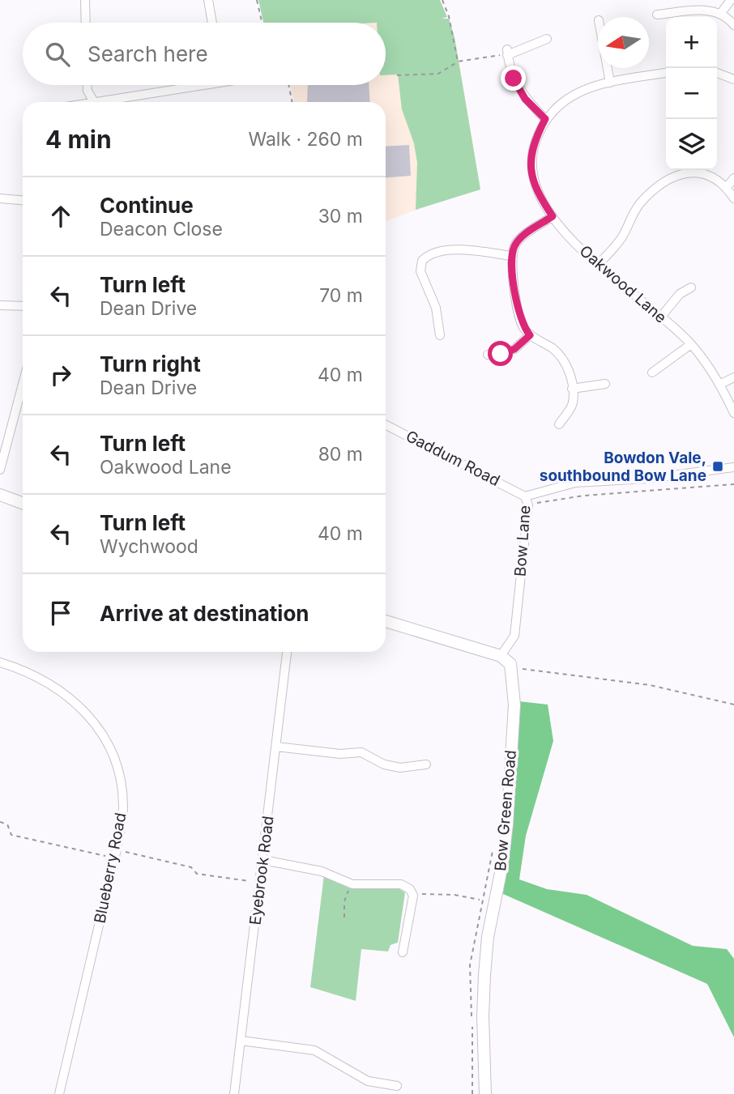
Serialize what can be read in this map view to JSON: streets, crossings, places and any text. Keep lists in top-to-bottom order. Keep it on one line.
{"streets":{"main road":["Bow Green Road"],"street":["Oakwood Lane","Gaddum Road","Bow Lane","Blueberry Road","Eyebrook Road"]},"crossings":[["Gaddum Road","Bow Lane"]],"places":{"transit":["Bowdon Vale, southbound Bow Lane"]},"north":"left","page":{"map_buttons":["+","−"],"search":"Search here","heading":["4 min","Walk · 260 m"],"list":[["Continue","Deacon Close","30 m"],["Turn left","Dean Drive","70 m"],["Turn right","Dean Drive","40 m"],["Turn left","Oakwood Lane","80 m"],["Turn left","Wychwood","40 m"],"Arrive at destination"]}}
